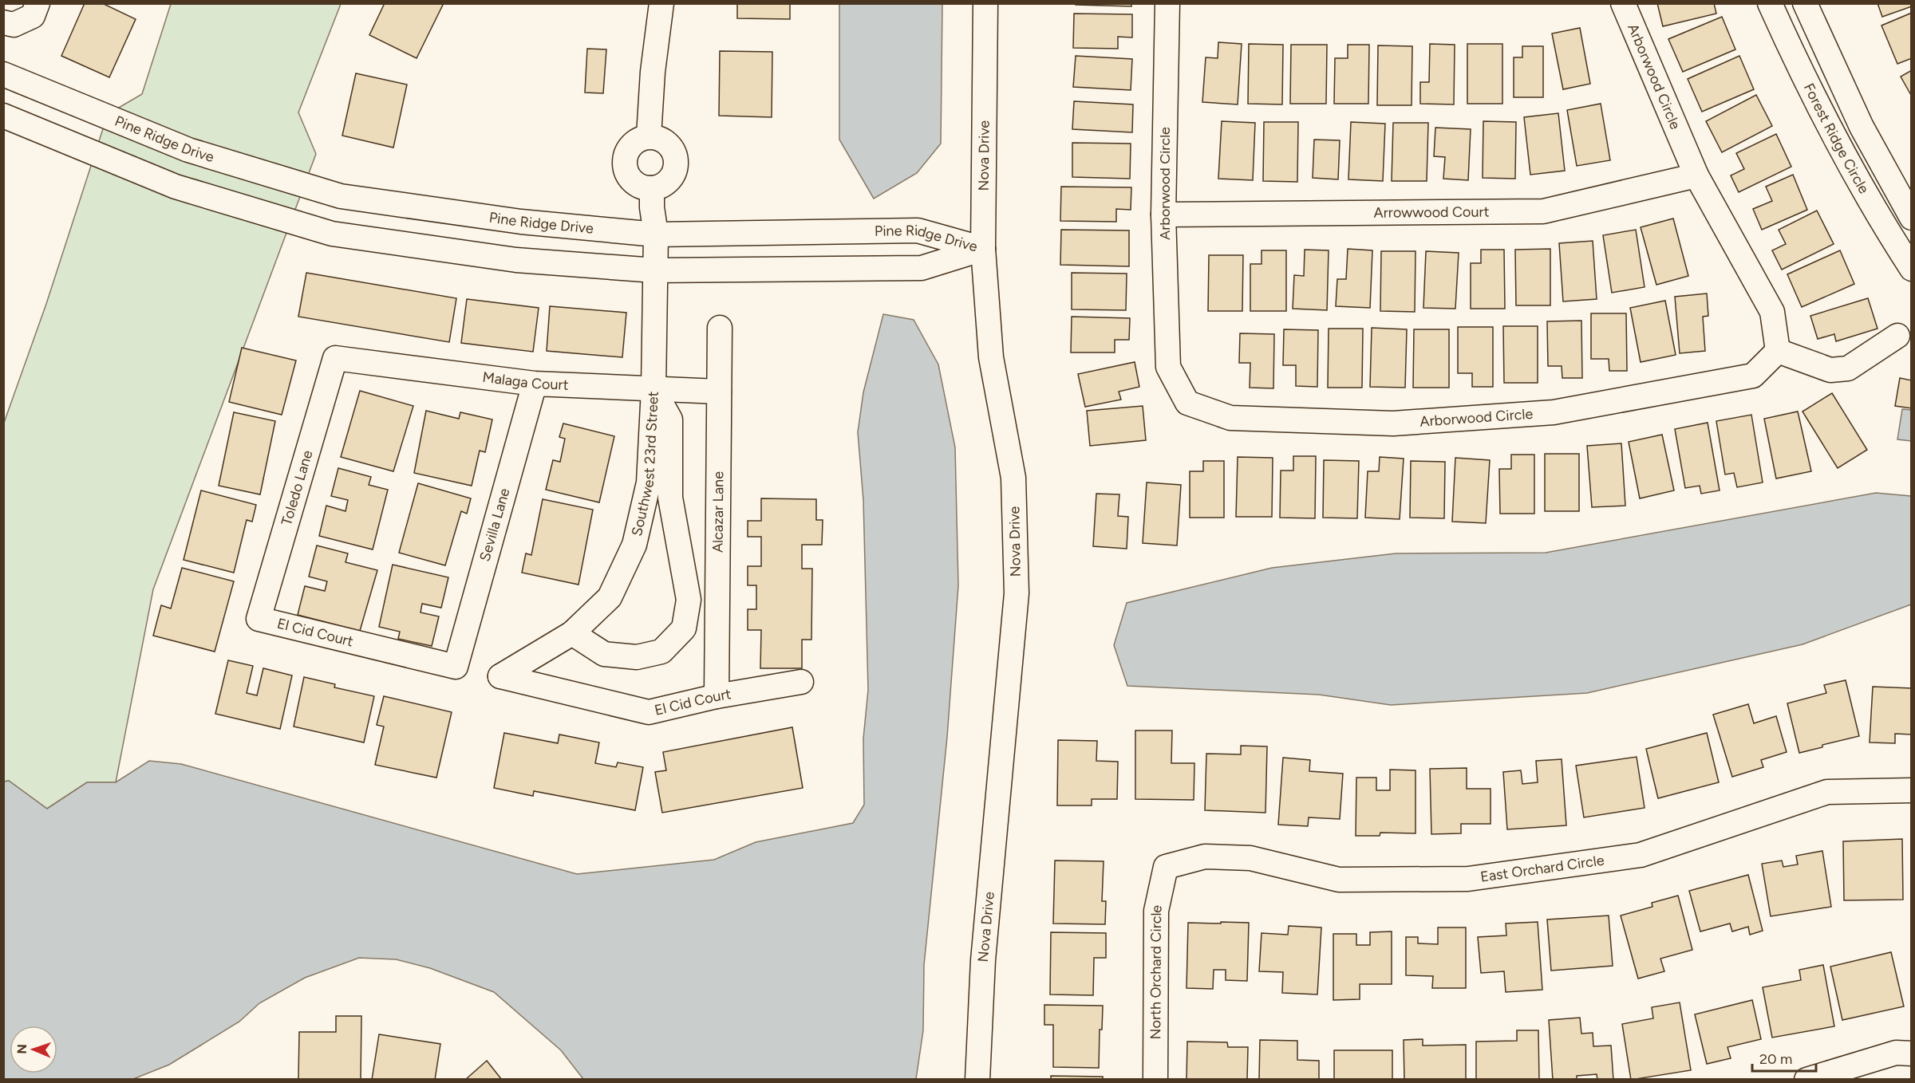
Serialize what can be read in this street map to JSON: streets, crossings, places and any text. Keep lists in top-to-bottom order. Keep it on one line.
{"streets":{"street":["Arborwood Circle","Pine Ridge Drive","Forest Ridge Circle","Nova Drive","Arrowwood Court","Malaga Court","Southwest 23rd Street","Toledo Lane","Alcazar Lane","Sevilla Lane","El Cid Court","East Orchard Circle","North Orchard Circle"]},"crossings":[["Arborwood Circle","Arrowwood Court"],["Pine Ridge Drive","Nova Drive"],["Pine Ridge Drive","Southwest 23rd Street"],["Malaga Court","Southwest 23rd Street"],["Malaga Court","Toledo Lane"],["Malaga Court","Alcazar Lane"],["Malaga Court","Sevilla Lane"],["Southwest 23rd Street","El Cid Court"],["Toledo Lane","El Cid Court"],["Alcazar Lane","El Cid Court"],["Sevilla Lane","El Cid Court"],["East Orchard Circle","North Orchard Circle"]],"scale_bar":"20 m","north":"left"}
